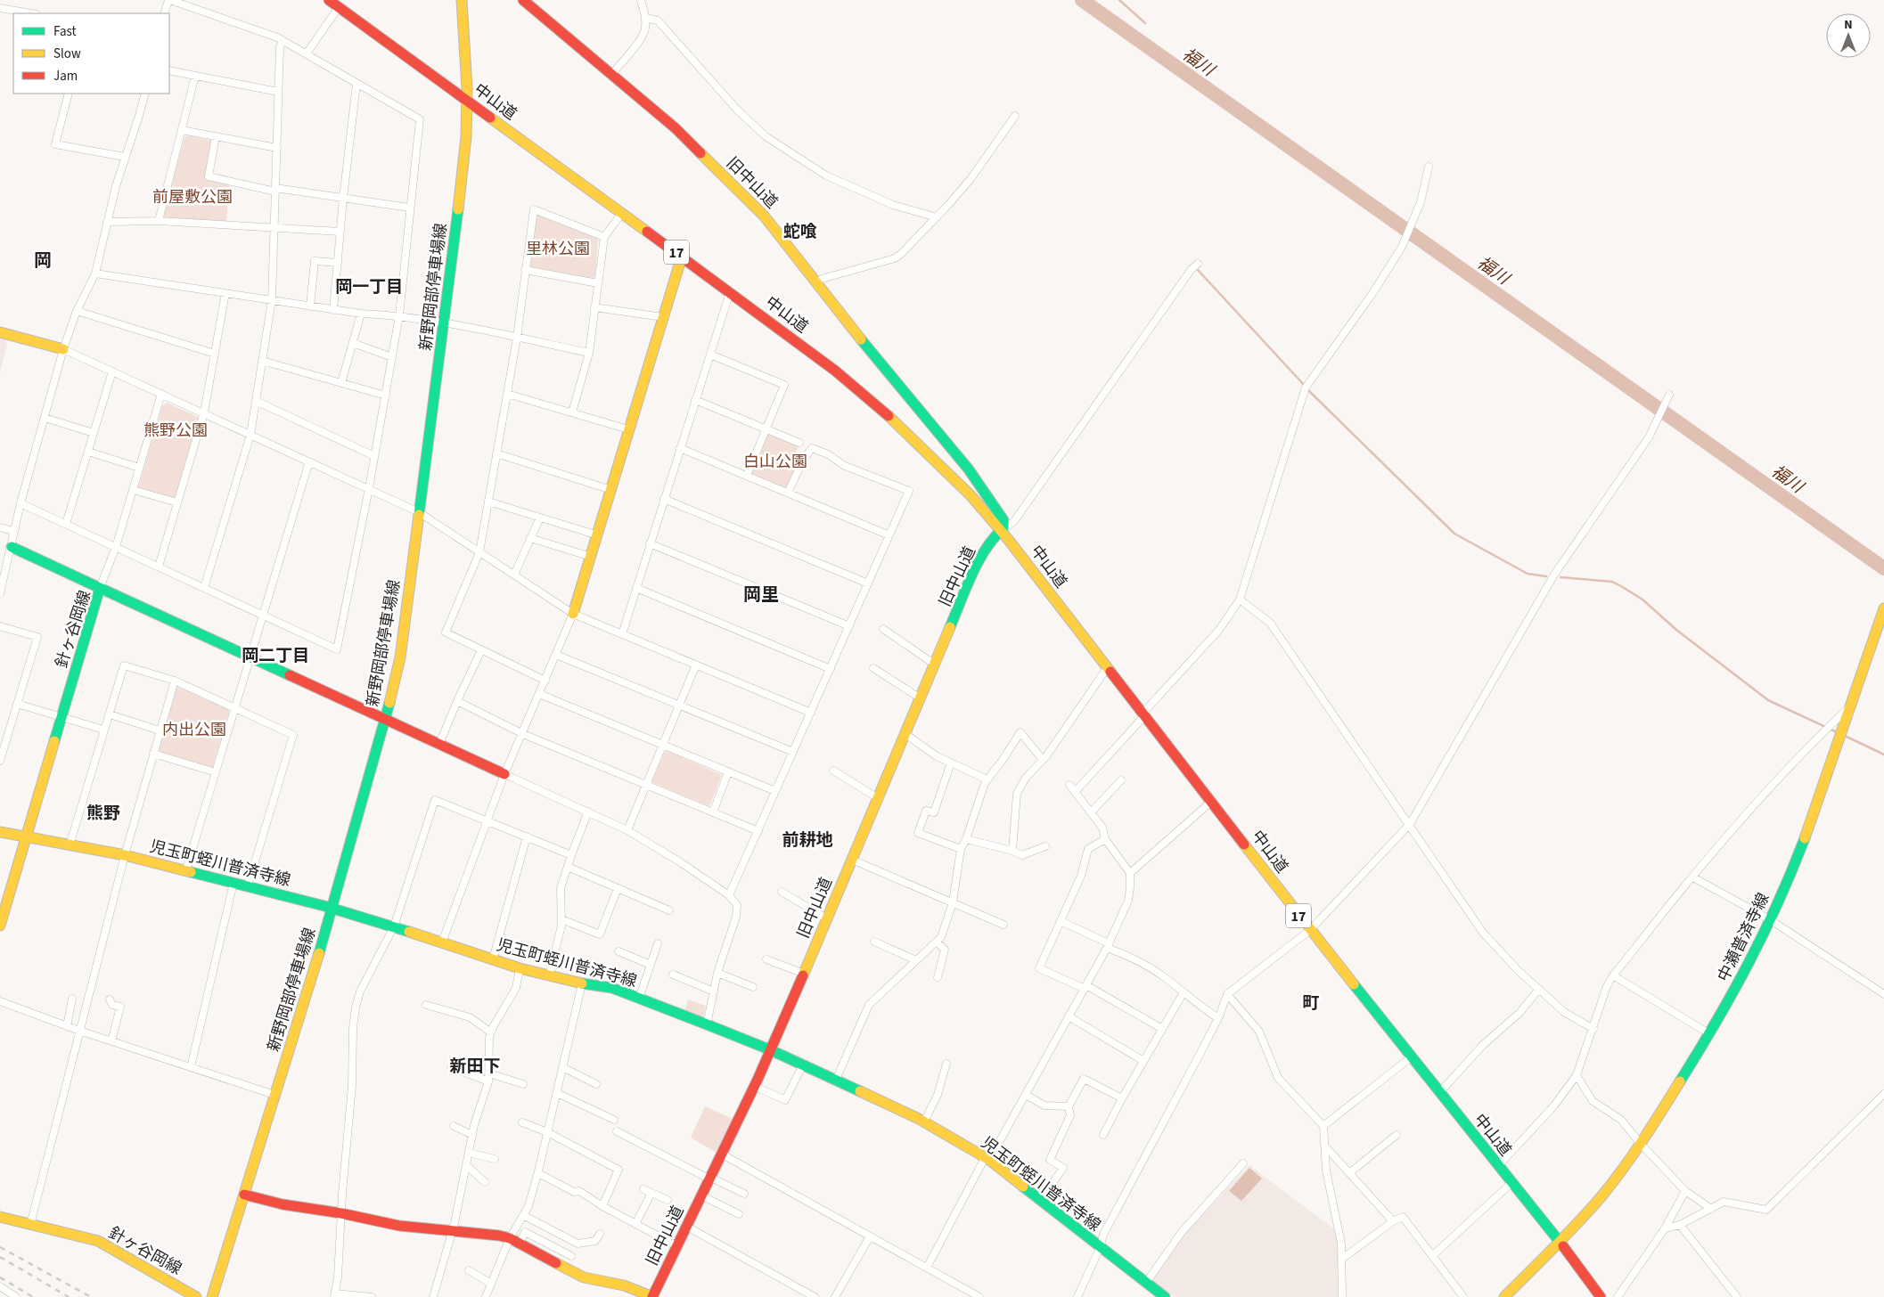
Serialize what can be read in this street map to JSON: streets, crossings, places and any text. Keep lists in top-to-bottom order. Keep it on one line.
{"streets":{"main road":["中山道","旧中山道","17","新野岡部停車場線","針ヶ谷岡線","児玉町蛭川普済寺線","中瀬普済寺線"]},"crossings":[["中山道","旧中山道"],["中山道","新野岡部停車場線"],["中山道","中瀬普済寺線"],["旧中山道","児玉町蛭川普済寺線"],["新野岡部停車場線","針ヶ谷岡線"],["新野岡部停車場線","児玉町蛭川普済寺線"],["針ヶ谷岡線","児玉町蛭川普済寺線"]],"districts":["蛇喰","岡","岡一丁目","岡里","岡二丁目","熊野","前耕地","町","新田下"],"water":["福川"],"parks":["前屋敷公園","里林公園","熊野公園","白山公園","内出公園"],"legend":["Fast","Slow","Jam"],"north":"top"}
